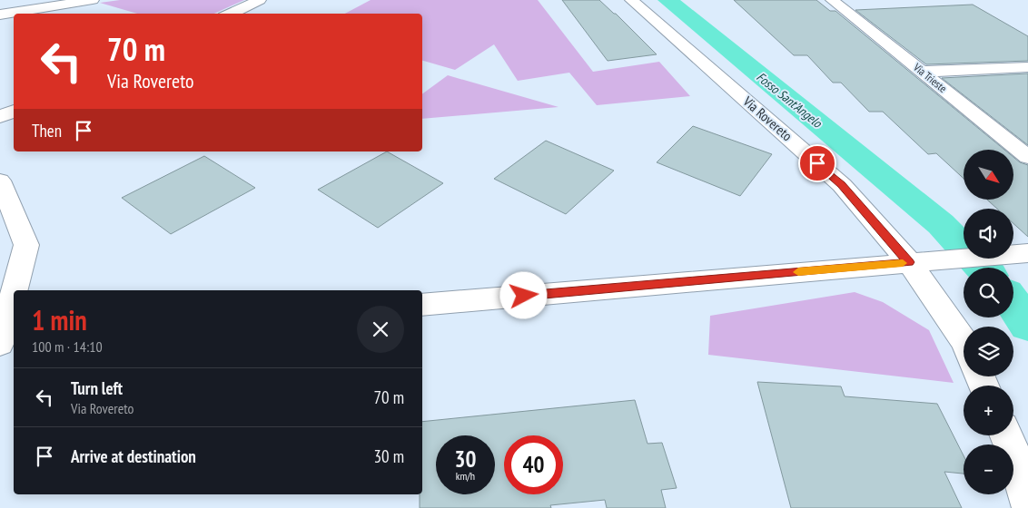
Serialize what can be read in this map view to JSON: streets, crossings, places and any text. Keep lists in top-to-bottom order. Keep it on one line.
{"streets":{"street":["Via Trieste","Via Rovereto"]},"water":["Fosso Sant'Angelo"],"north":"bottom right","page":{"turn":["70 m","Via Rovereto"],"then":"Then","map_buttons":["+","−"],"heading":["1 min","100 m · 14:10"],"list":[{"name":"Turn left","note":"Via Rovereto","value":"70 m"},{"name":"Arrive at destination","value":"30 m"}],"speed":"30 km/h","limit":"40"}}
